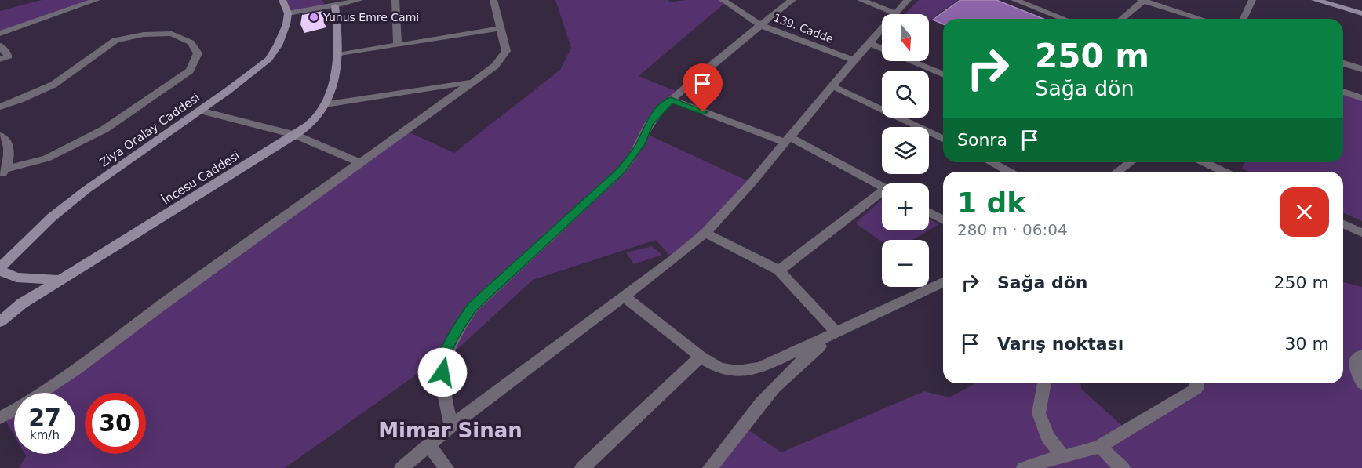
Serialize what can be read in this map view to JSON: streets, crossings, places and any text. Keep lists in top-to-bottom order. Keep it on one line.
{"streets":{"main road":["Ziya Oralay Caddesi","İncesu Caddesi"],"street":["139. Cadde"]},"districts":["Mimar Sinan"],"places":["Yunus Emre Cami"],"north":"bottom","page":{"map_buttons":["+","−"],"turn":["250 m","Sağa dön"],"then":"Sonra","heading":["1 dk","280 m · 06:04"],"list":[{"name":"Sağa dön","value":"250 m"},{"name":"Varış noktası","value":"30 m"}],"speed":"27 km/h","limit":"30"}}
